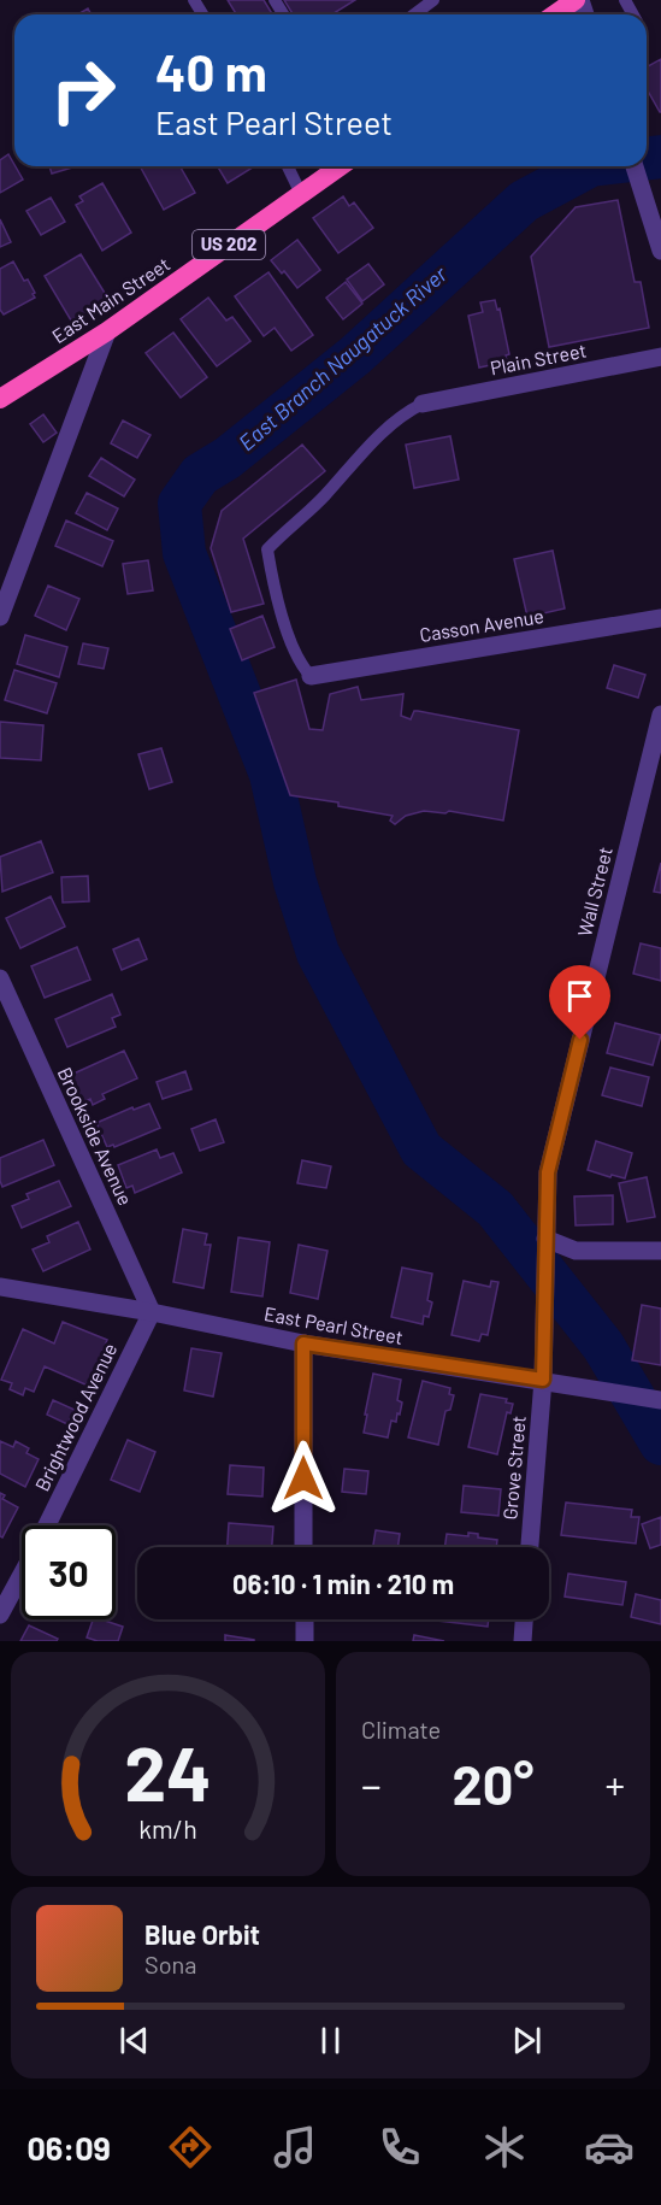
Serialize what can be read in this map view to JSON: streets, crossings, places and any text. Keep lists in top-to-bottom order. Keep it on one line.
{"streets":{"highway":["US 202","East Main Street"],"street":["Plain Street","Casson Avenue","Wall Street","Brookside Avenue","East Pearl Street","Brightwood Avenue","Grove Street"]},"crossings":[["Wall Street","East Pearl Street"],["Wall Street","Grove Street"],["Brookside Avenue","East Pearl Street"],["Brookside Avenue","Brightwood Avenue"],["East Pearl Street","Brightwood Avenue"],["East Pearl Street","Grove Street"]],"water":["East Branch Naugatuck River"],"page":{"turn":["40 m","East Pearl Street"],"limit":"30","trip":"06:10 · 1 min · 210 m","tile":"Climate","heat":["−","20°","+"],"song":["Blue Orbit","Sona"],"tabs":"06:09","gauge":["24","km/h"]}}
